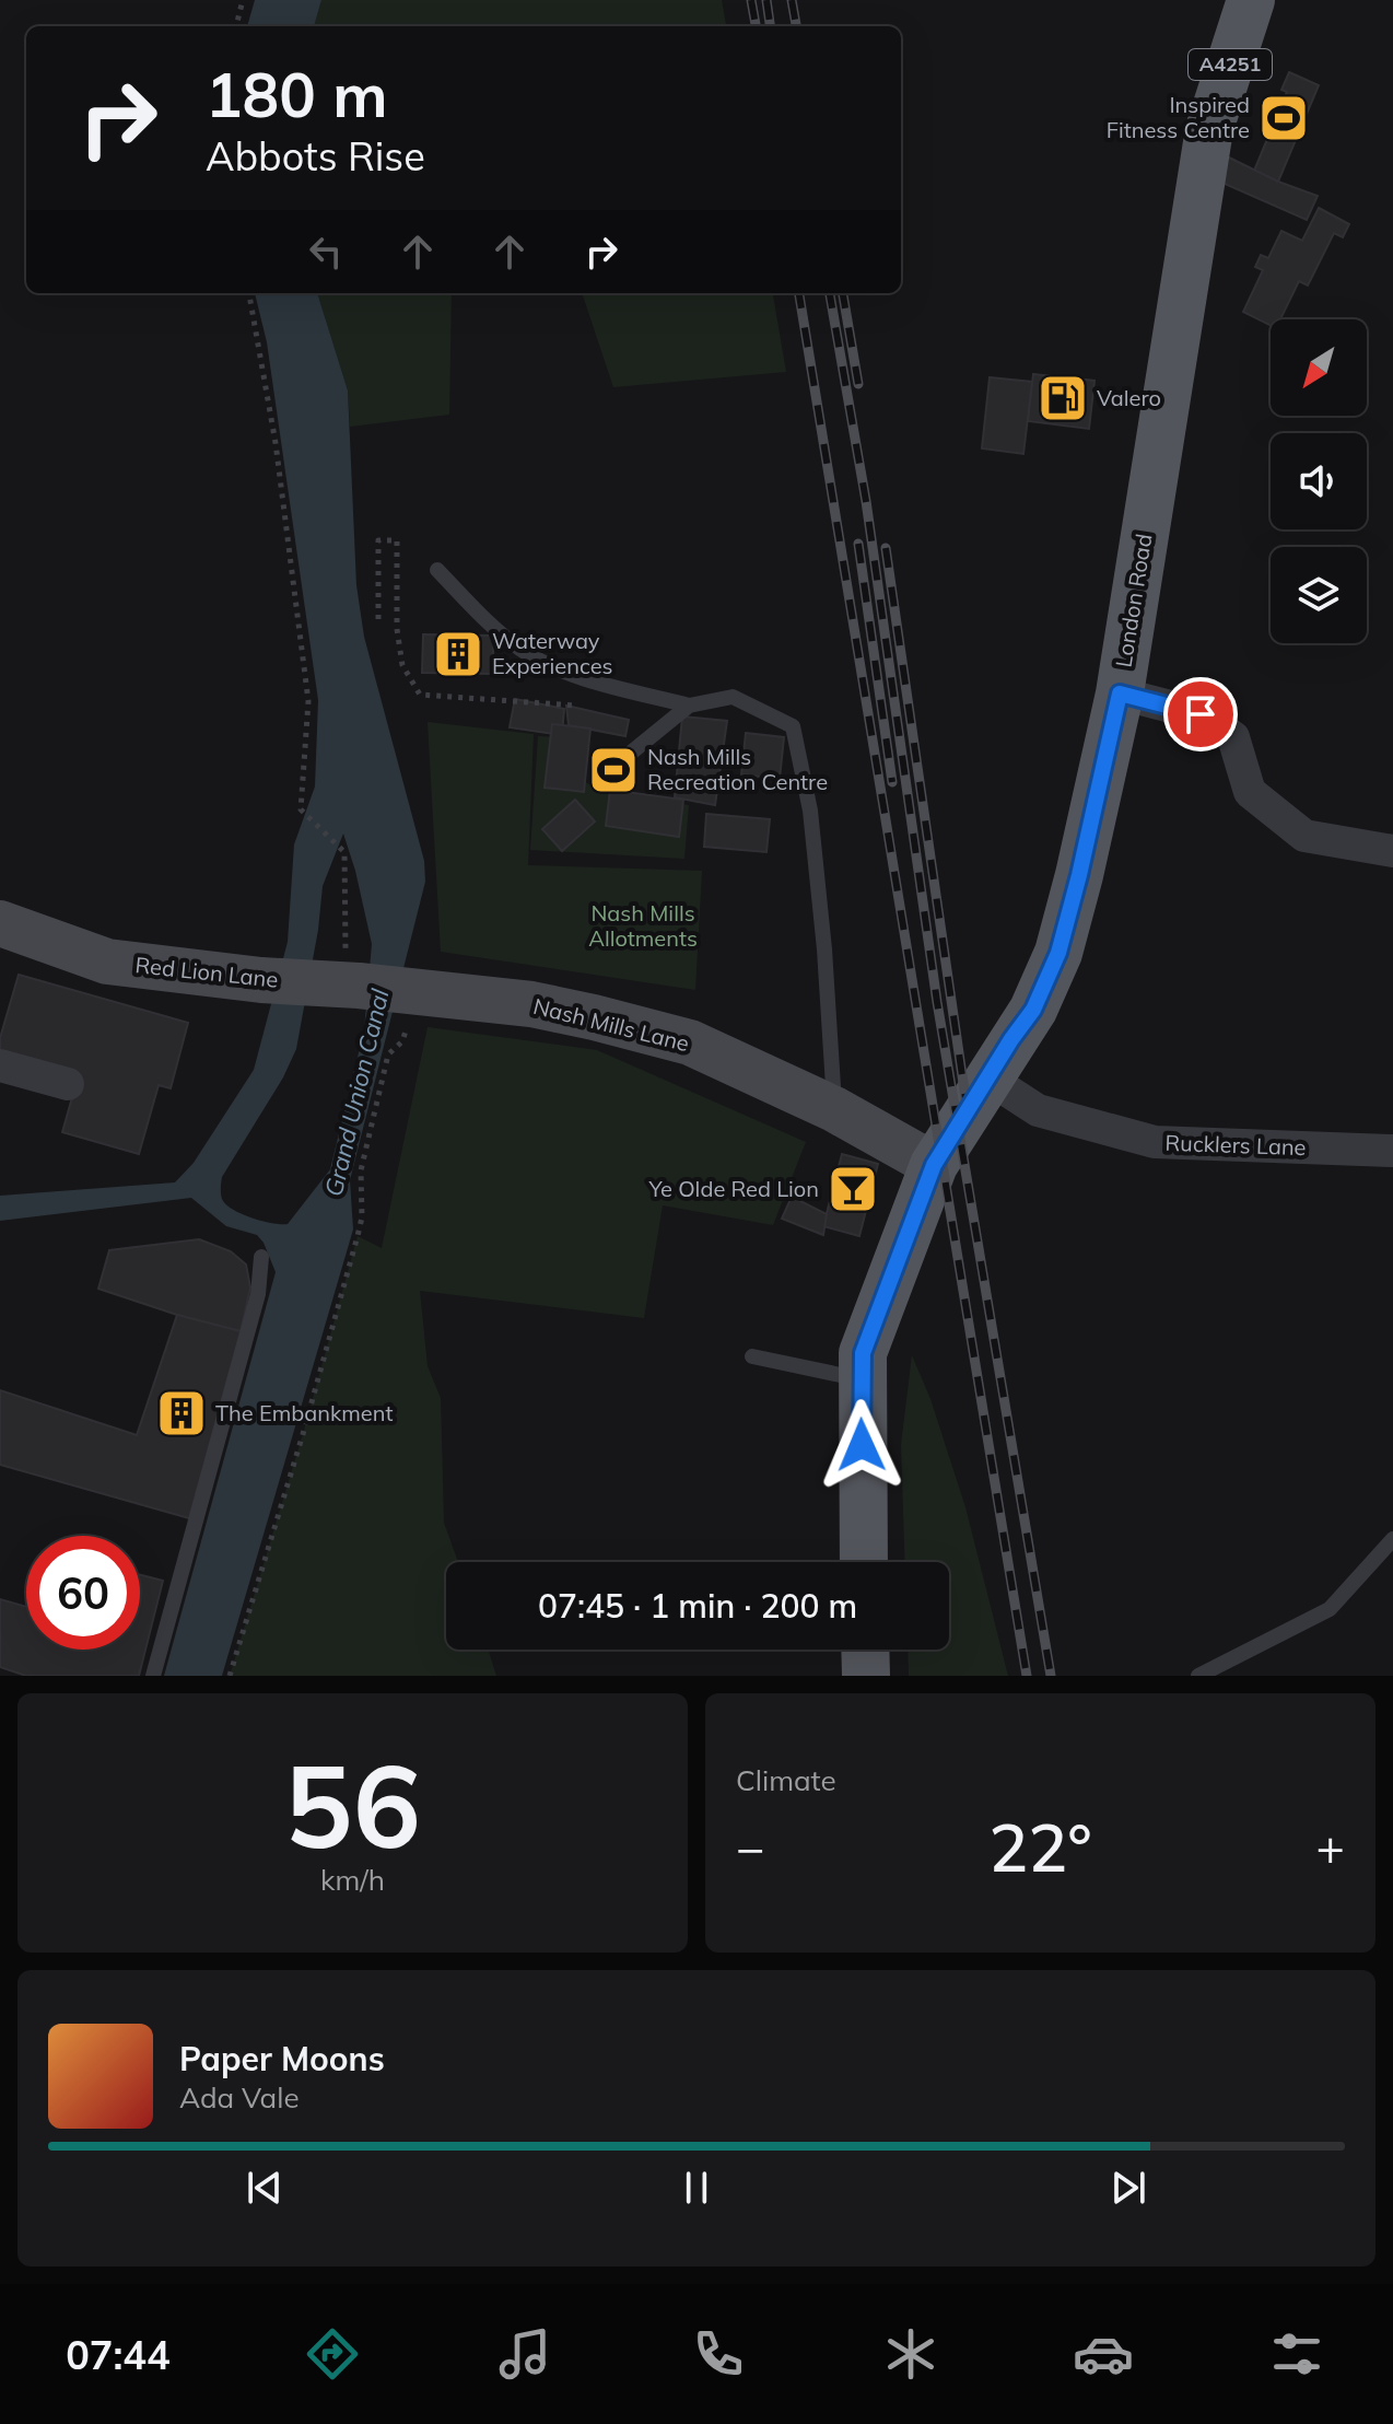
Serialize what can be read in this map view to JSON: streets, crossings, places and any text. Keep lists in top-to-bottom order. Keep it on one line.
{"streets":{"main road":["A4251","London Road"],"street":["Red Lion Lane","Nash Mills Lane","Rucklers Lane"]},"crossings":[["London Road","Nash Mills Lane"],["London Road","Rucklers Lane"],["Red Lion Lane","Nash Mills Lane"]],"water":["Grand Union Canal"],"parks":["Nash Mills Allotments"],"places":{"sports":["Inspired Fitness Centre","Nash Mills Recreation Centre"],"fuel station":["Valero"],"building":["Waterway Experiences","The Embankment"],"bar":["Ye Olde Red Lion"]},"north":"bottom left","page":{"turn":["180 m","Abbots Rise"],"limit":"60","trip":"07:45 · 1 min · 200 m","tile":[["56","km/h"],"Climate"],"heat":["−","22°","+"],"song":["Paper Moons","Ada Vale"],"tabs":"07:44"}}
